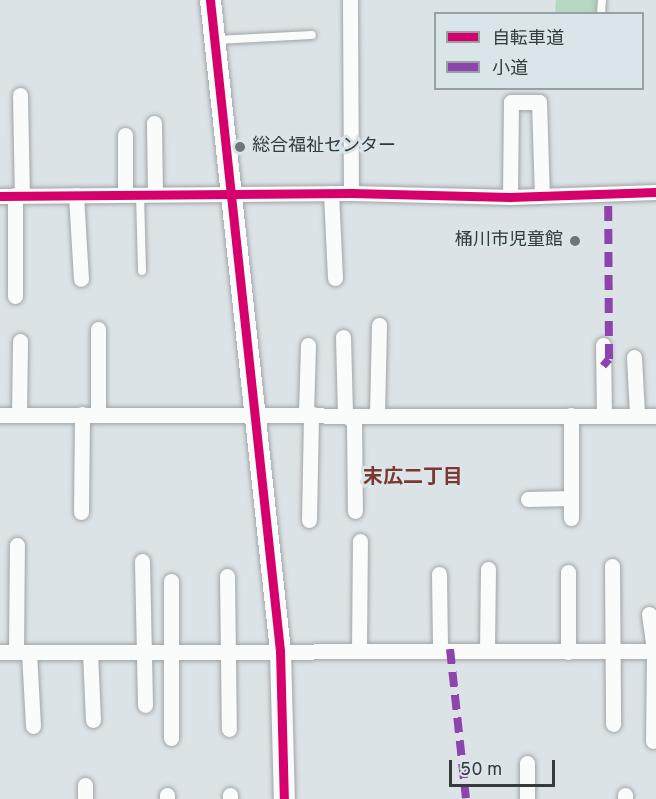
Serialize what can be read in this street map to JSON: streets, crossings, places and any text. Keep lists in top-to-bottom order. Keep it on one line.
{"districts":["末広二丁目"],"places":["総合福祉センター","桶川市児童館"],"legend":["自転車道","小道"],"scale_bar":"50 m"}
